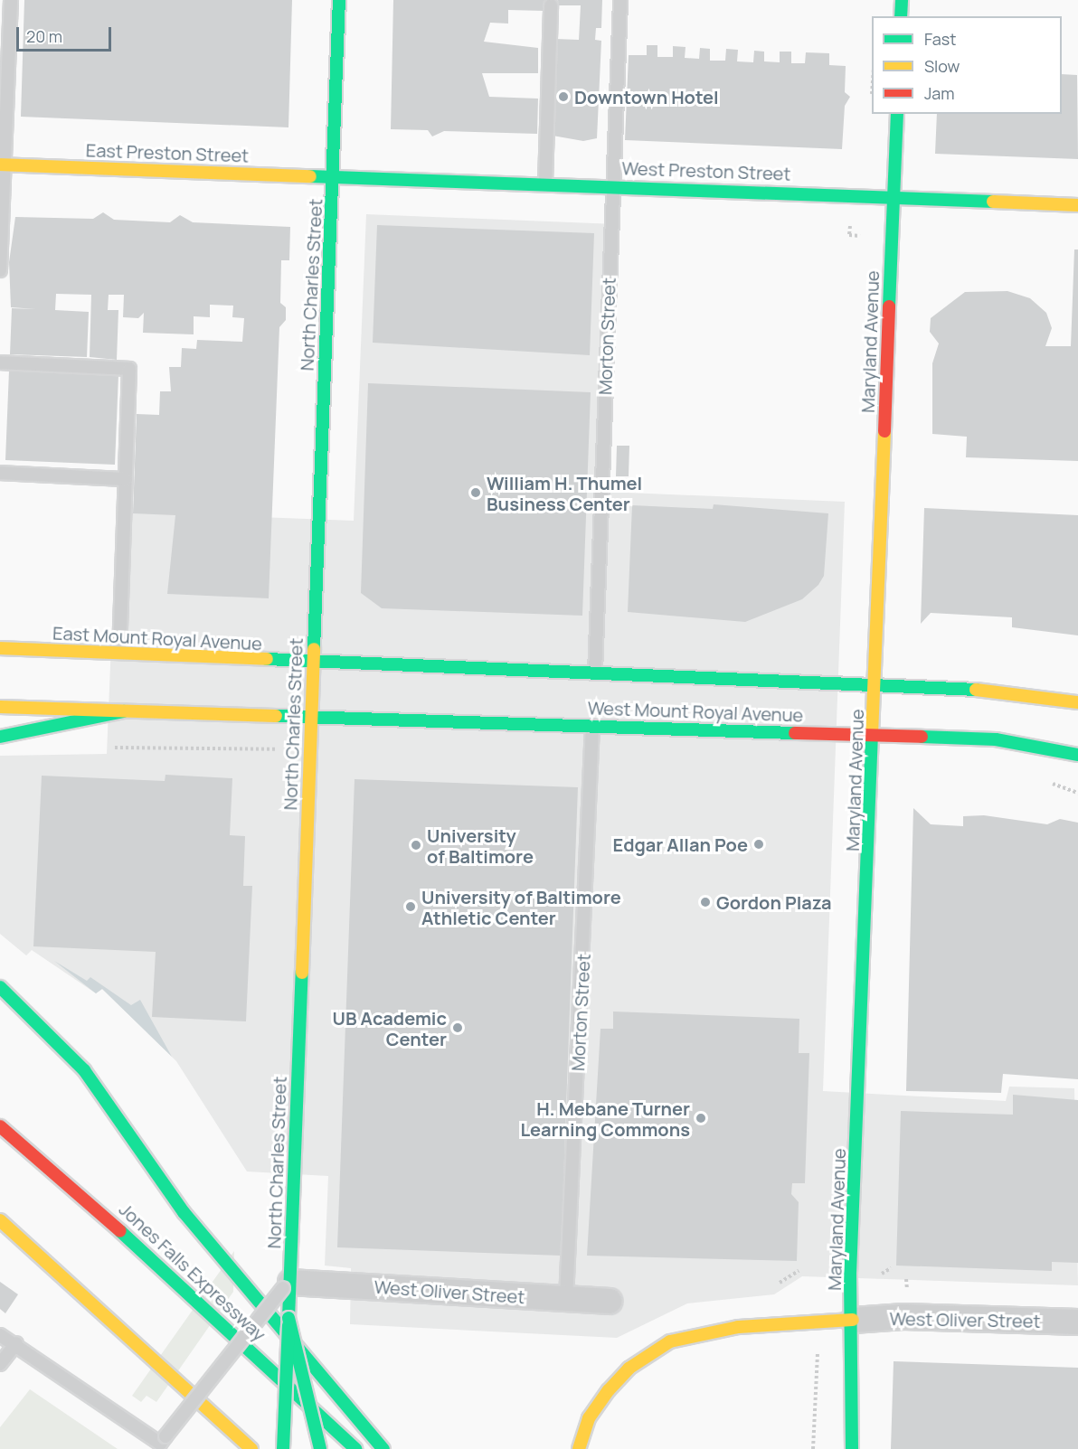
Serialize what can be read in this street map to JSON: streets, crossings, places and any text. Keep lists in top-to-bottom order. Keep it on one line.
{"streets":{"main road":["East Preston Street","West Preston Street","North Charles Street","Maryland Avenue","East Mount Royal Avenue","West Mount Royal Avenue","Jones Falls Expressway"],"street":["West Oliver Street"],"lane":["Morton Street"]},"crossings":[["East Preston Street","West Preston Street"],["East Preston Street","North Charles Street"],["West Preston Street","North Charles Street"],["West Preston Street","Morton Street"],["West Preston Street","Maryland Avenue"],["North Charles Street","East Mount Royal Avenue"],["North Charles Street","West Mount Royal Avenue"],["North Charles Street","West Oliver Street"],["Morton Street","West Mount Royal Avenue"],["Morton Street","West Oliver Street"],["Maryland Avenue","West Mount Royal Avenue"],["Maryland Avenue","West Oliver Street"],["East Mount Royal Avenue","West Mount Royal Avenue"]],"places":["Downtown Hotel","William H. Thumel Business Center","Edgar Allan Poe","University of Baltimore","Gordon Plaza","University of Baltimore Athletic Center","UB Academic Center","H. Mebane Turner Learning Commons"],"legend":["Fast","Slow","Jam"],"scale_bar":"20 m"}
